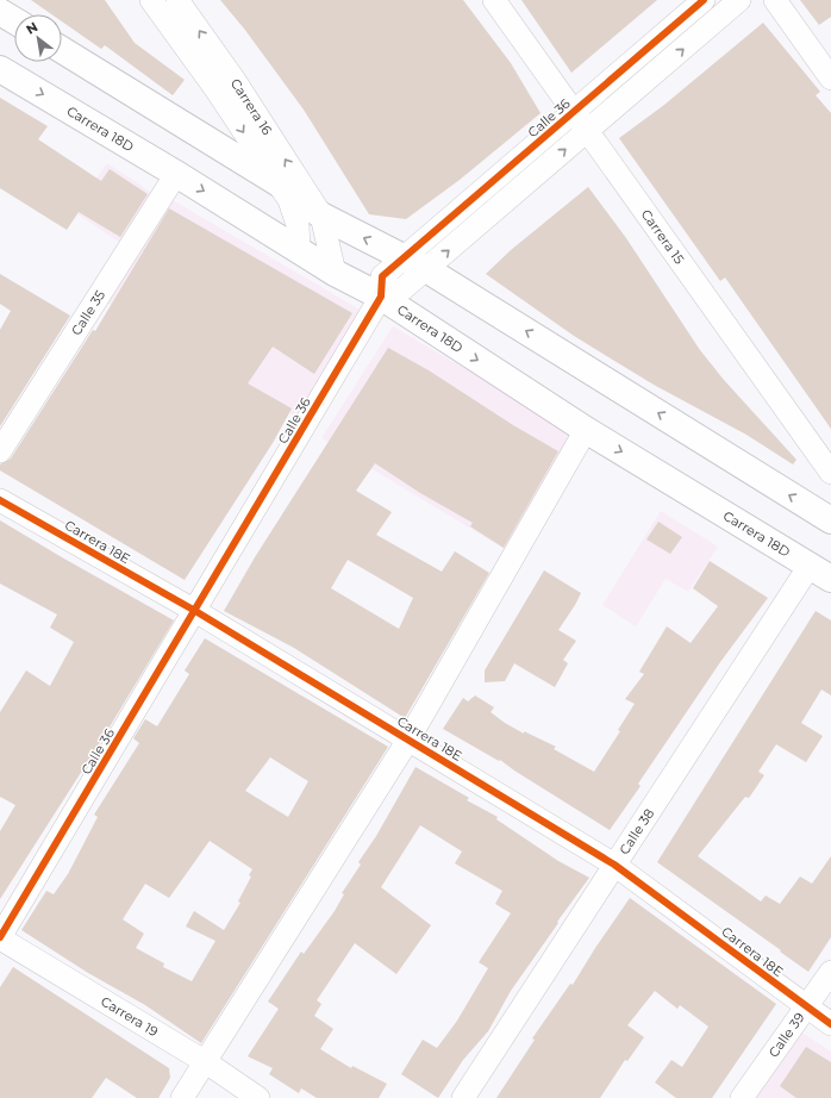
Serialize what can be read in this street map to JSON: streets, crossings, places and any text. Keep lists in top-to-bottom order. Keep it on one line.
{"streets":{"main road":["Carrera 18D"],"street":["Carrera 16","Calle 36","Carrera 15","Calle 35","Carrera 18E","Calle 38","Carrera 19","Calle 39"]},"crossings":[["Carrera 16","Carrera 18D"],["Calle 36","Carrera 18D"],["Calle 36","Carrera 15"],["Calle 36","Carrera 18E"],["Calle 36","Carrera 19"],["Carrera 18D","Calle 35"],["Carrera 18D","Calle 38"],["Carrera 18E","Calle 38"],["Carrera 18E","Calle 39"]],"north":"top left"}
